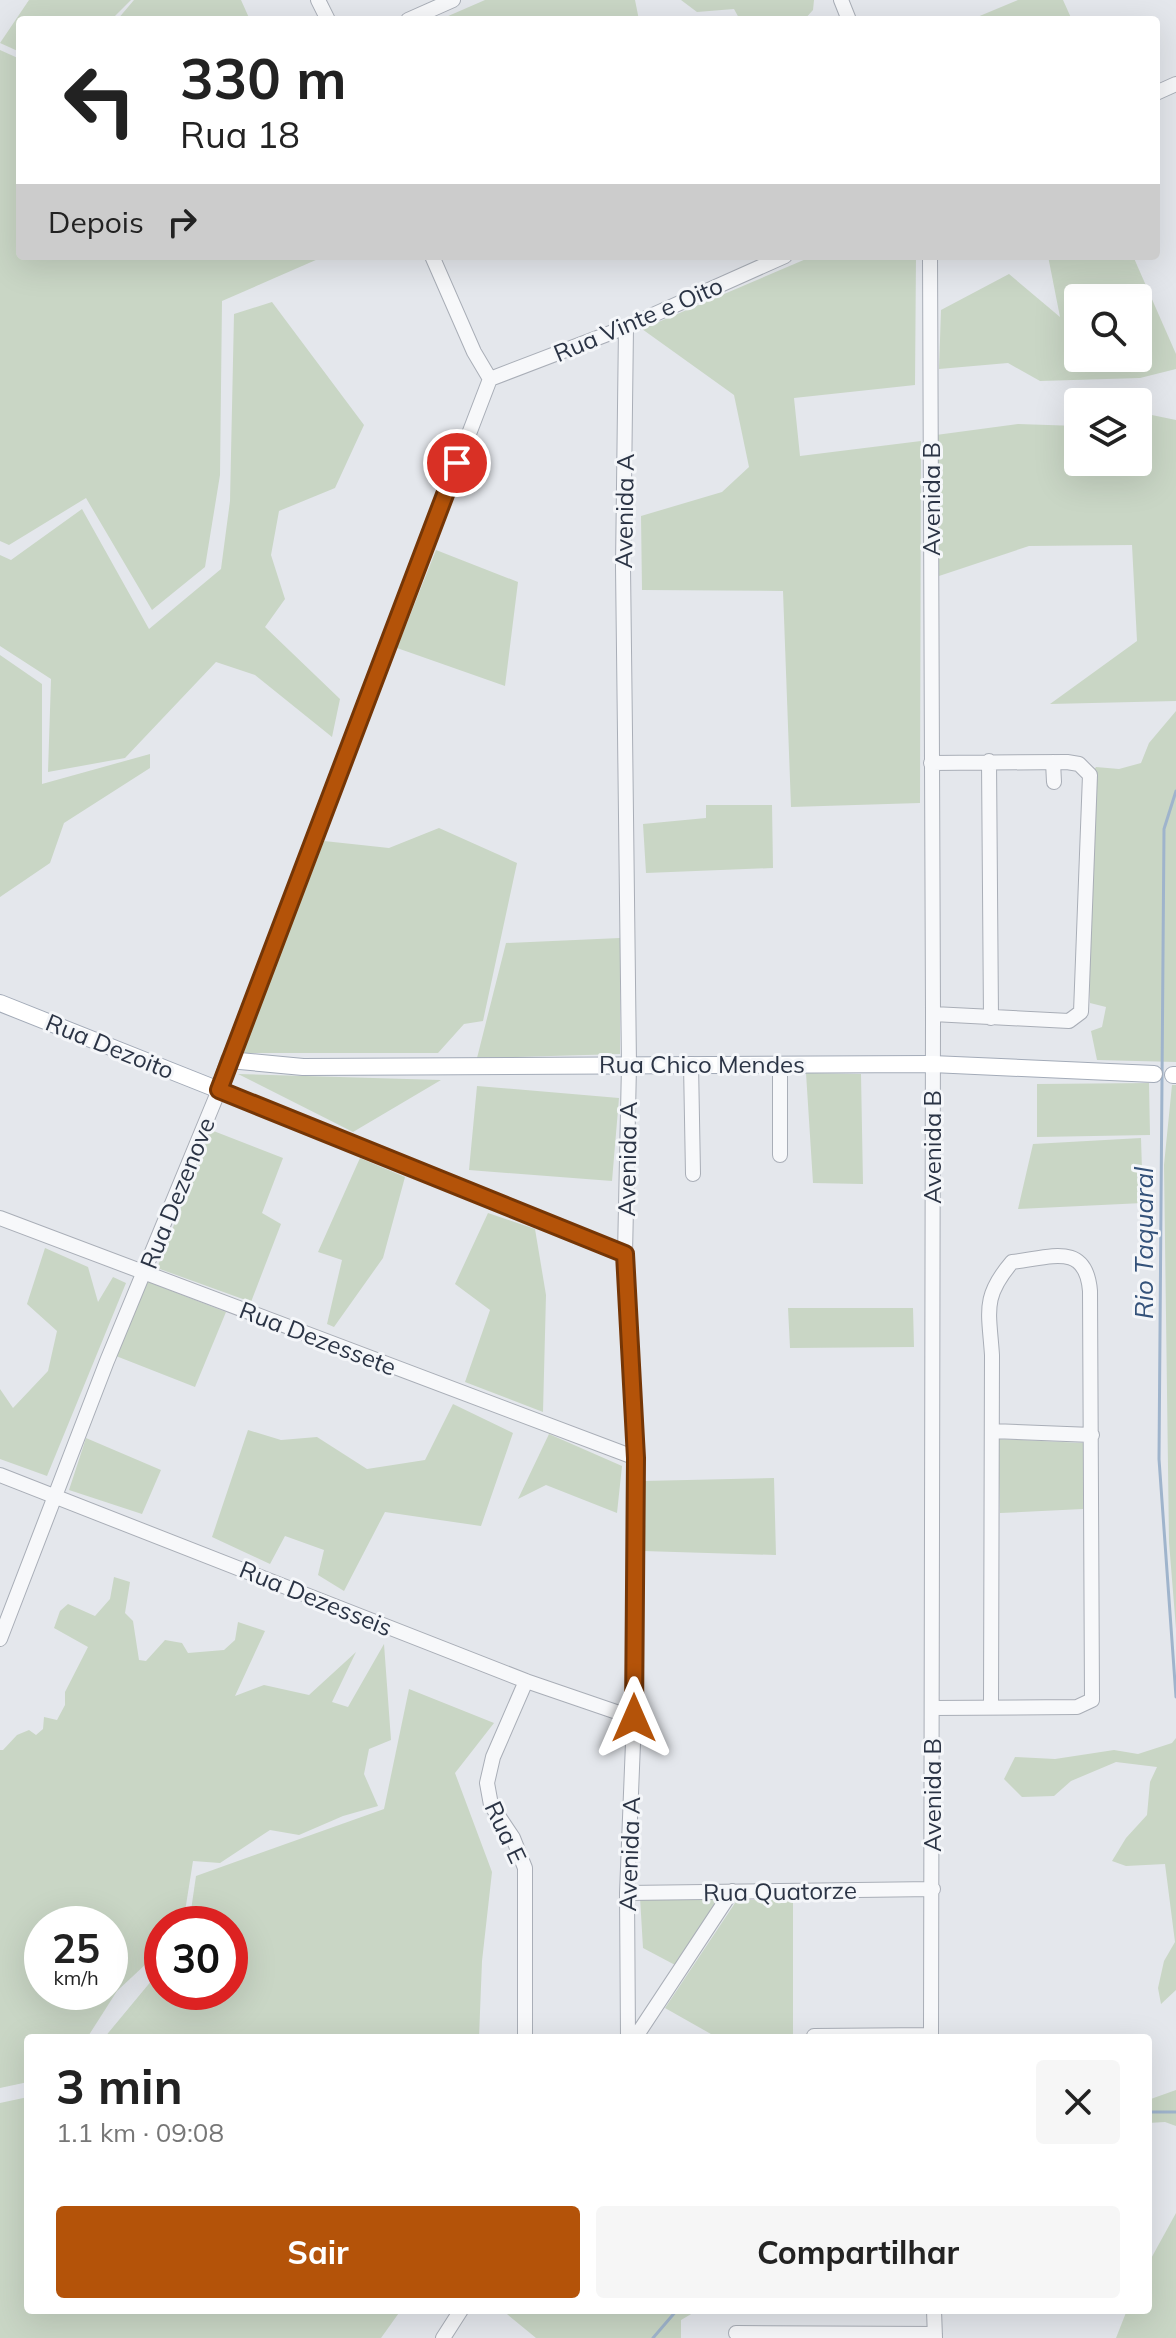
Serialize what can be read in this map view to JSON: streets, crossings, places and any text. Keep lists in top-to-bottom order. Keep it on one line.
{"streets":{"main road":["Rua Dezoito","Rua Chico Mendes","Rua Dezenove"],"street":["Rua Vinte e Oito","Avenida B","Avenida A","Rua Dezessete","Rua Dezesseis","Rua E","Rua Quatorze"]},"crossings":[["Rua Vinte e Oito","Avenida A"],["Rua Vinte e Oito","Rua Dezenove"],["Avenida B","Rua Chico Mendes"],["Avenida B","Rua Quatorze"],["Avenida A","Rua Chico Mendes"],["Avenida A","Rua Dezessete"],["Avenida A","Rua Dezesseis"],["Avenida A","Rua Quatorze"],["Rua Dezoito","Rua Dezenove"],["Rua Chico Mendes","Rua Dezenove"],["Rua Dezenove","Rua Dezessete"],["Rua Dezenove","Rua Dezesseis"],["Rua Dezesseis","Rua E"]],"water":["Rio Taquaral"],"page":{"turn":["330 m","Rua 18"],"then":"Depois","speed":"25 km/h","limit":"30","heading":["3 min","1.1 km · 09:08"],"buttons":["Sair","Compartilhar"]}}
